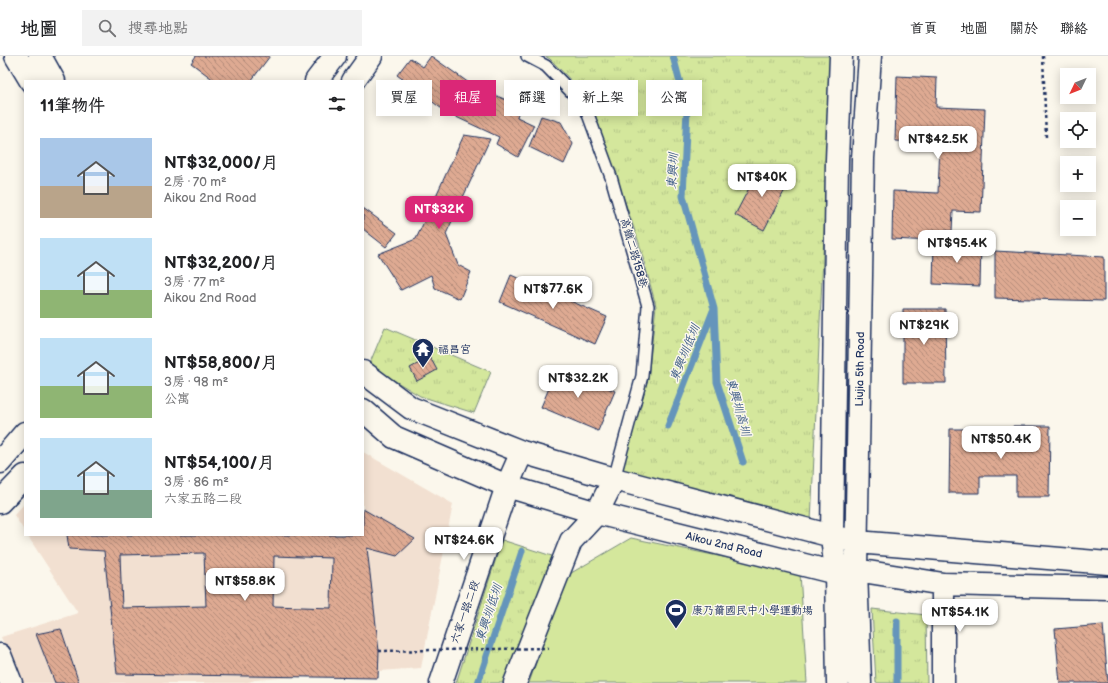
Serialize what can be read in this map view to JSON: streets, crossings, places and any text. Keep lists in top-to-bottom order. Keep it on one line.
{"streets":{"street":["Liujia 5th Road","Aikou 2nd Road","六家一路二段"],"lane":["高鐵二路158巷"]},"crossings":[["Liujia 5th Road","Aikou 2nd Road"],["Aikou 2nd Road","六家一路二段"]],"water":["東興圳","東興圳低圳","東興圳高圳"],"places":{"temple":["福昌宮"],"sports":["康乃薾國民中小學運動場"]},"north":"bottom left","page":{"header":"地圖","search":"搜尋地點","nav":["首頁","地圖","關於","聯絡"],"map_buttons":["+","−"],"chip":["買屋","租屋","篩選","新上架","公寓"],"heading":"11筆物件","price":["NT$42.5K","NT$40K","NT$32K","NT$95.4K","NT$77.6K","NT$29K","NT$32.2K","NT$50.4K","NT$24.6K","NT$58.8K","NT$54.1K"],"list":[{"name":"NT$32,000/月","note":"2房 · 70 m² · Aikou 2nd Road"},{"name":"NT$32,200/月","note":"3房 · 77 m² · Aikou 2nd Road"},{"name":"NT$58,800/月","note":"3房 · 98 m² · 公寓"},{"name":"NT$54,100/月","note":"3房 · 86 m² · 六家五路二段"}]}}
